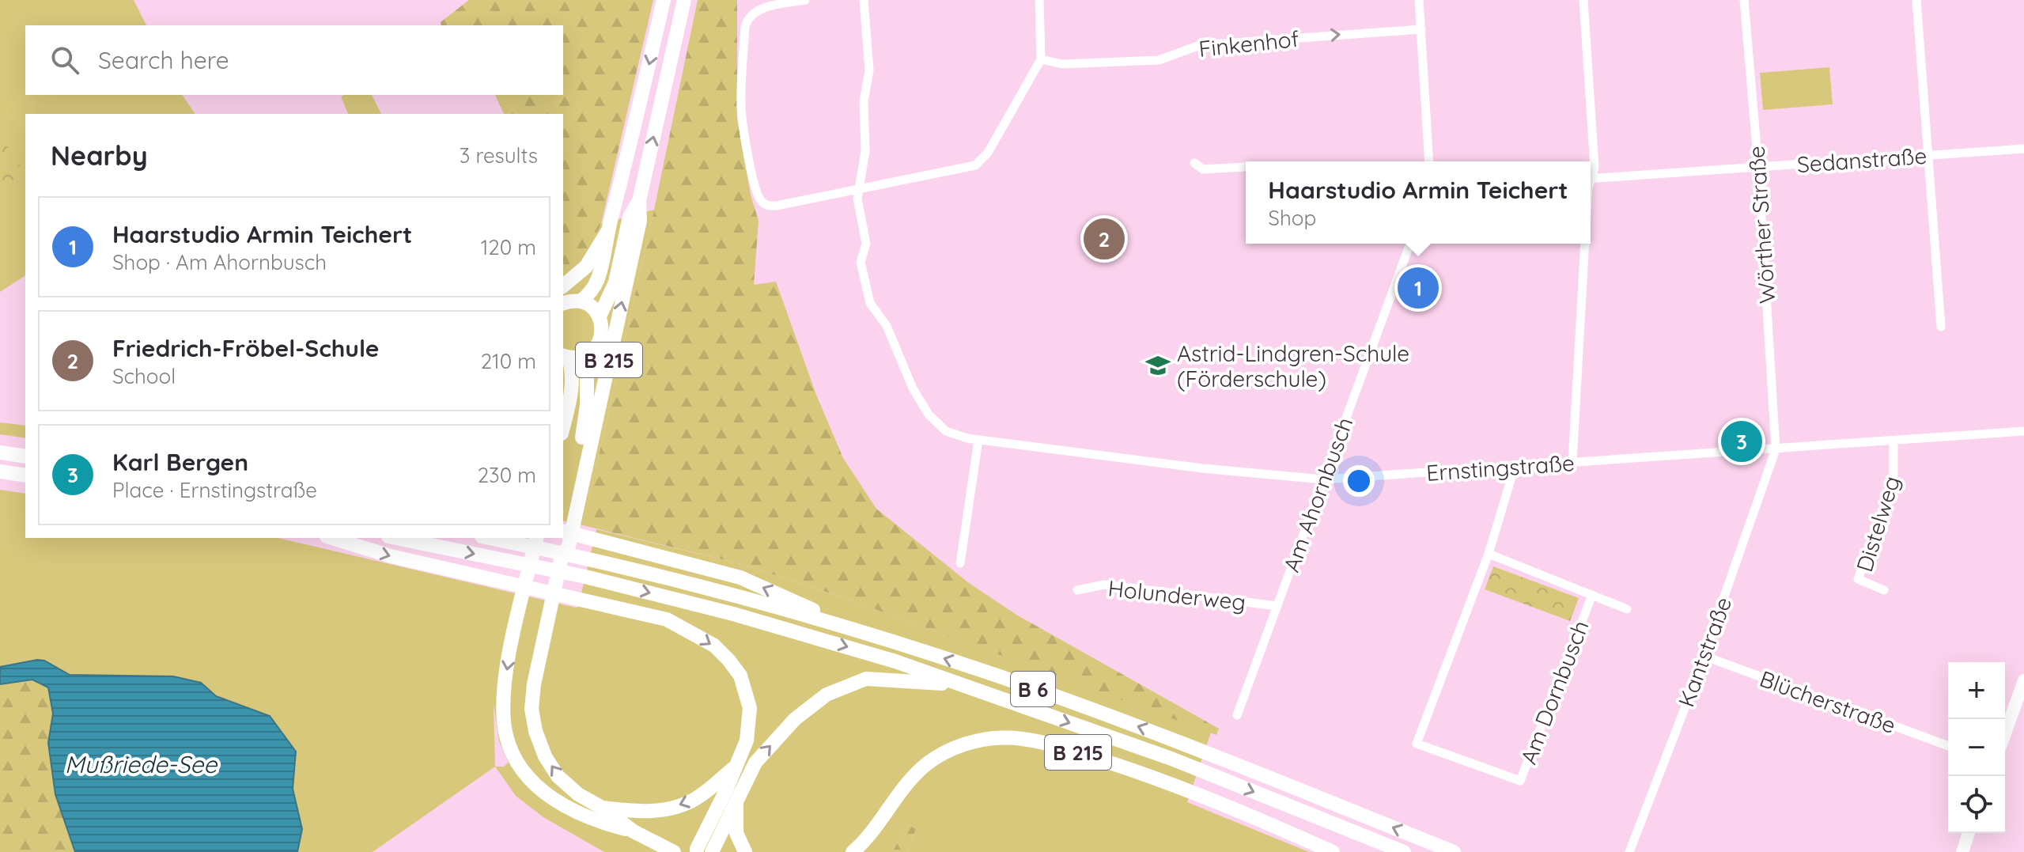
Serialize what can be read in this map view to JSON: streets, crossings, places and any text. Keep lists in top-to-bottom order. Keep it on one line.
{"streets":{"main road":["B 215","B 6"],"street":["Finkenhof","Sedanstraße","Wörther Straße","Ernstingstraße","Am Ahornbusch","Distelweg","Holunderweg","Kantstraße","Am Dornbusch","Blücherstraße"]},"crossings":[["Sedanstraße","Wörther Straße"],["Wörther Straße","Ernstingstraße"],["Wörther Straße","Kantstraße"],["Ernstingstraße","Am Ahornbusch"],["Ernstingstraße","Distelweg"],["Ernstingstraße","Kantstraße"],["Ernstingstraße","Am Dornbusch"],["Am Ahornbusch","Holunderweg"],["Kantstraße","Blücherstraße"]],"one_way":["Finkenhof"],"water":["Mußriede-See"],"places":{"school or university":["Astrid-Lindgren-Schule (Förderschule)"]},"page":{"search":"Search here","heading":["Nearby","3 results"],"popup":["Haarstudio Armin Teichert","Shop"],"list":[{"mark":"1","name":"Haarstudio Armin Teichert","note":"Shop · Am Ahornbusch","value":"120 m"},{"mark":"2","name":"Friedrich-Fröbel-Schule","note":"School","value":"210 m"},{"mark":"3","name":"Karl Bergen","note":"Place · Ernstingstraße","value":"230 m"}],"pins":["2","1","3"],"map_buttons":["+","−"]}}
